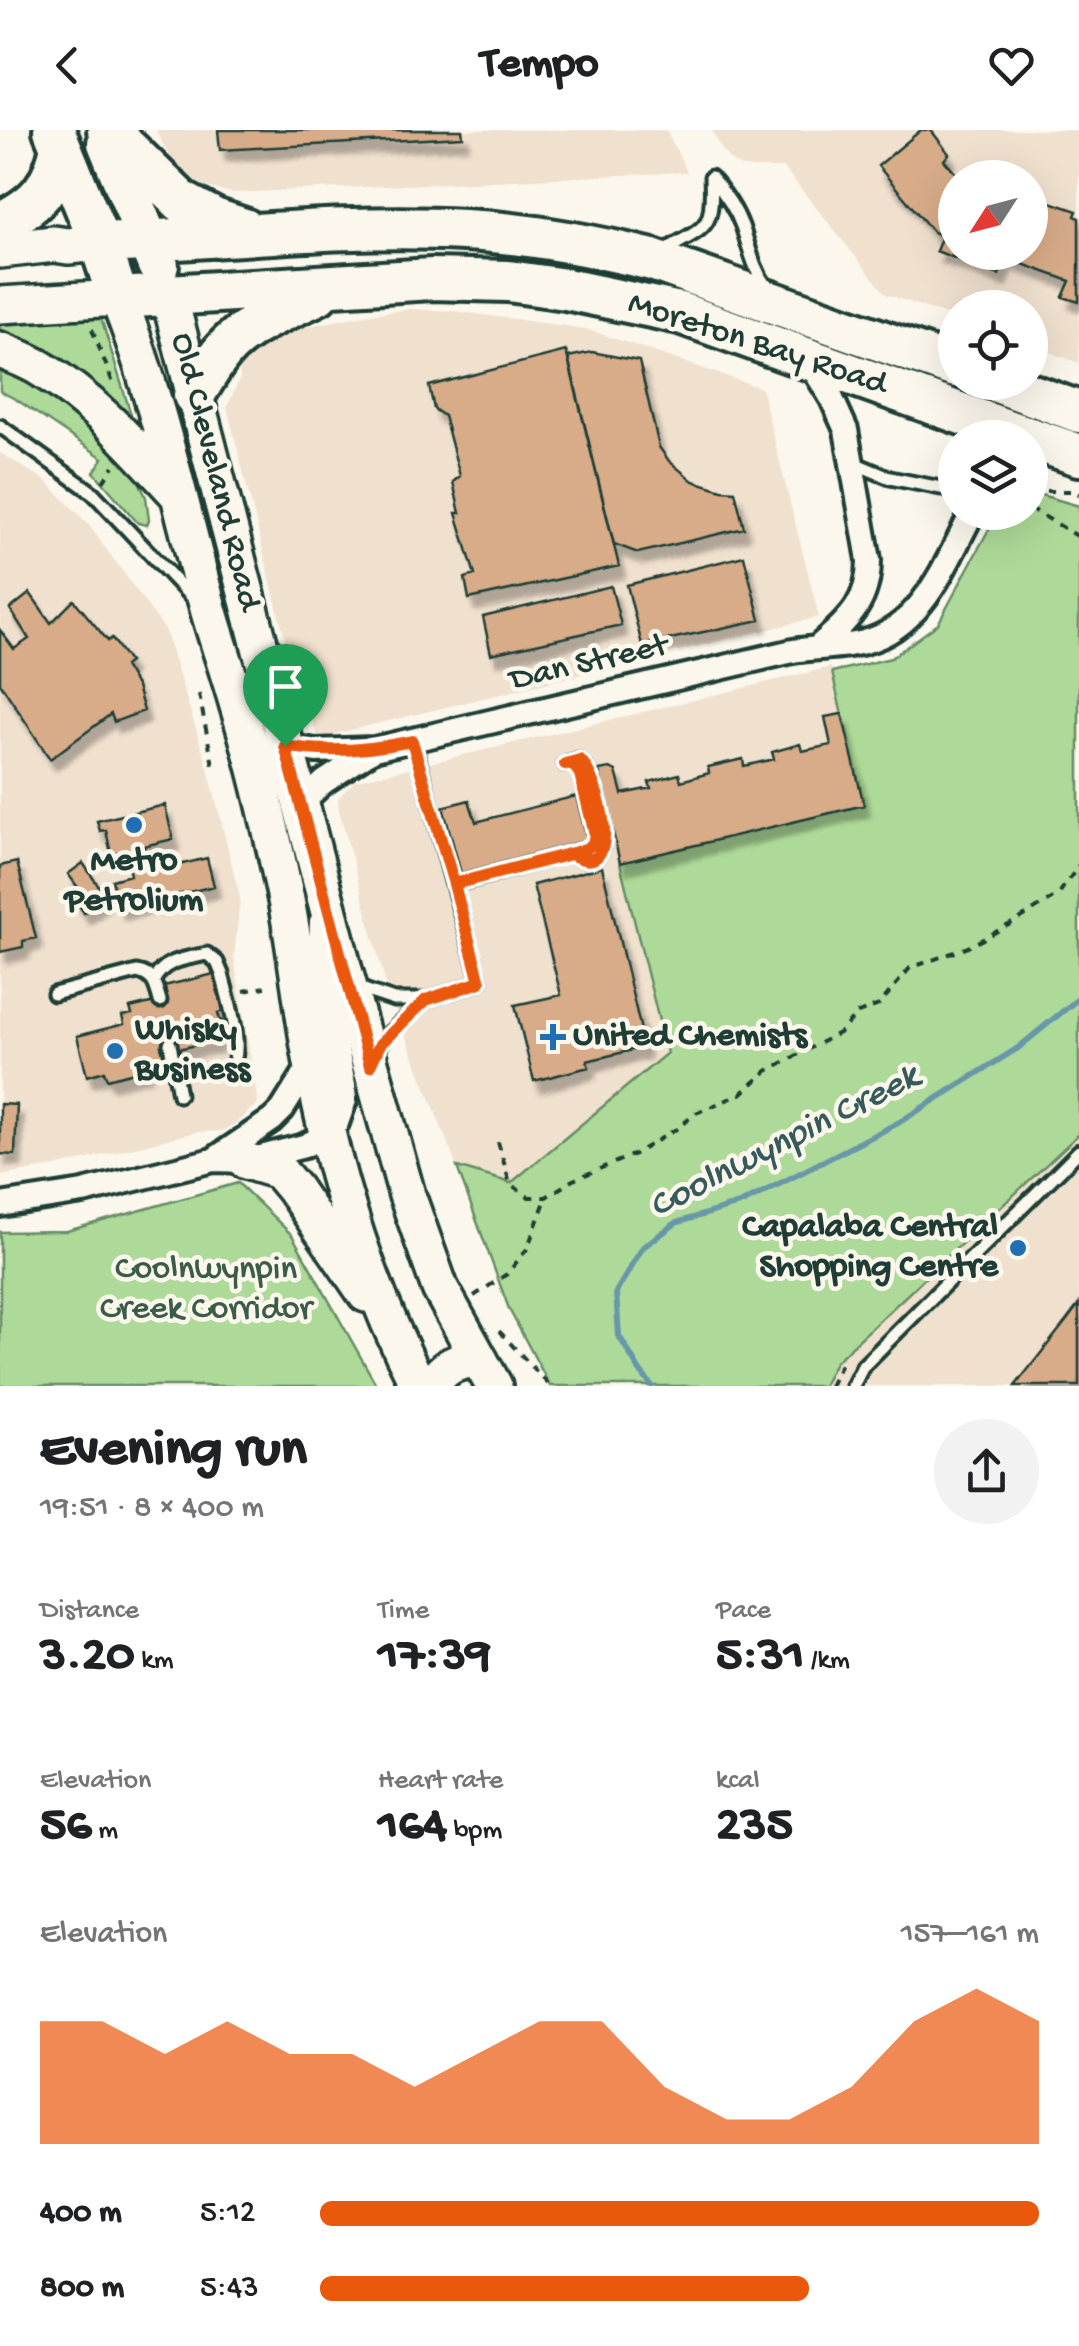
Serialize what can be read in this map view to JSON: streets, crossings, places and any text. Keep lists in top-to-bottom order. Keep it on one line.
{"streets":{"highway":["Moreton Bay Road","Old Cleveland Road"],"street":["Dan Street"]},"crossings":[["Moreton Bay Road","Old Cleveland Road"],["Old Cleveland Road","Dan Street"]],"water":["Coolnwynpin Creek"],"parks":["Coolnwynpin Creek Corridor"],"places":{"other":["Metro Petrolium","Whisky Business","Capalaba Central Shopping Centre"],"health":["United Chemists"]},"north":"bottom left","page":{"header":"Tempo","heading":["Evening run","19:51 · 8 × 400 m"],"stats":[["Distance","3.20 km"],["Time","17:39"],["Pace","5:31 /km"],["Elevation","56 m"],["Heart rate","164 bpm"],["kcal","235"]],"chart":["Elevation","157–161 m"],"list":[{"name":"400 m","note":"5:12"},{"name":"800 m","note":"5:43"}]}}
